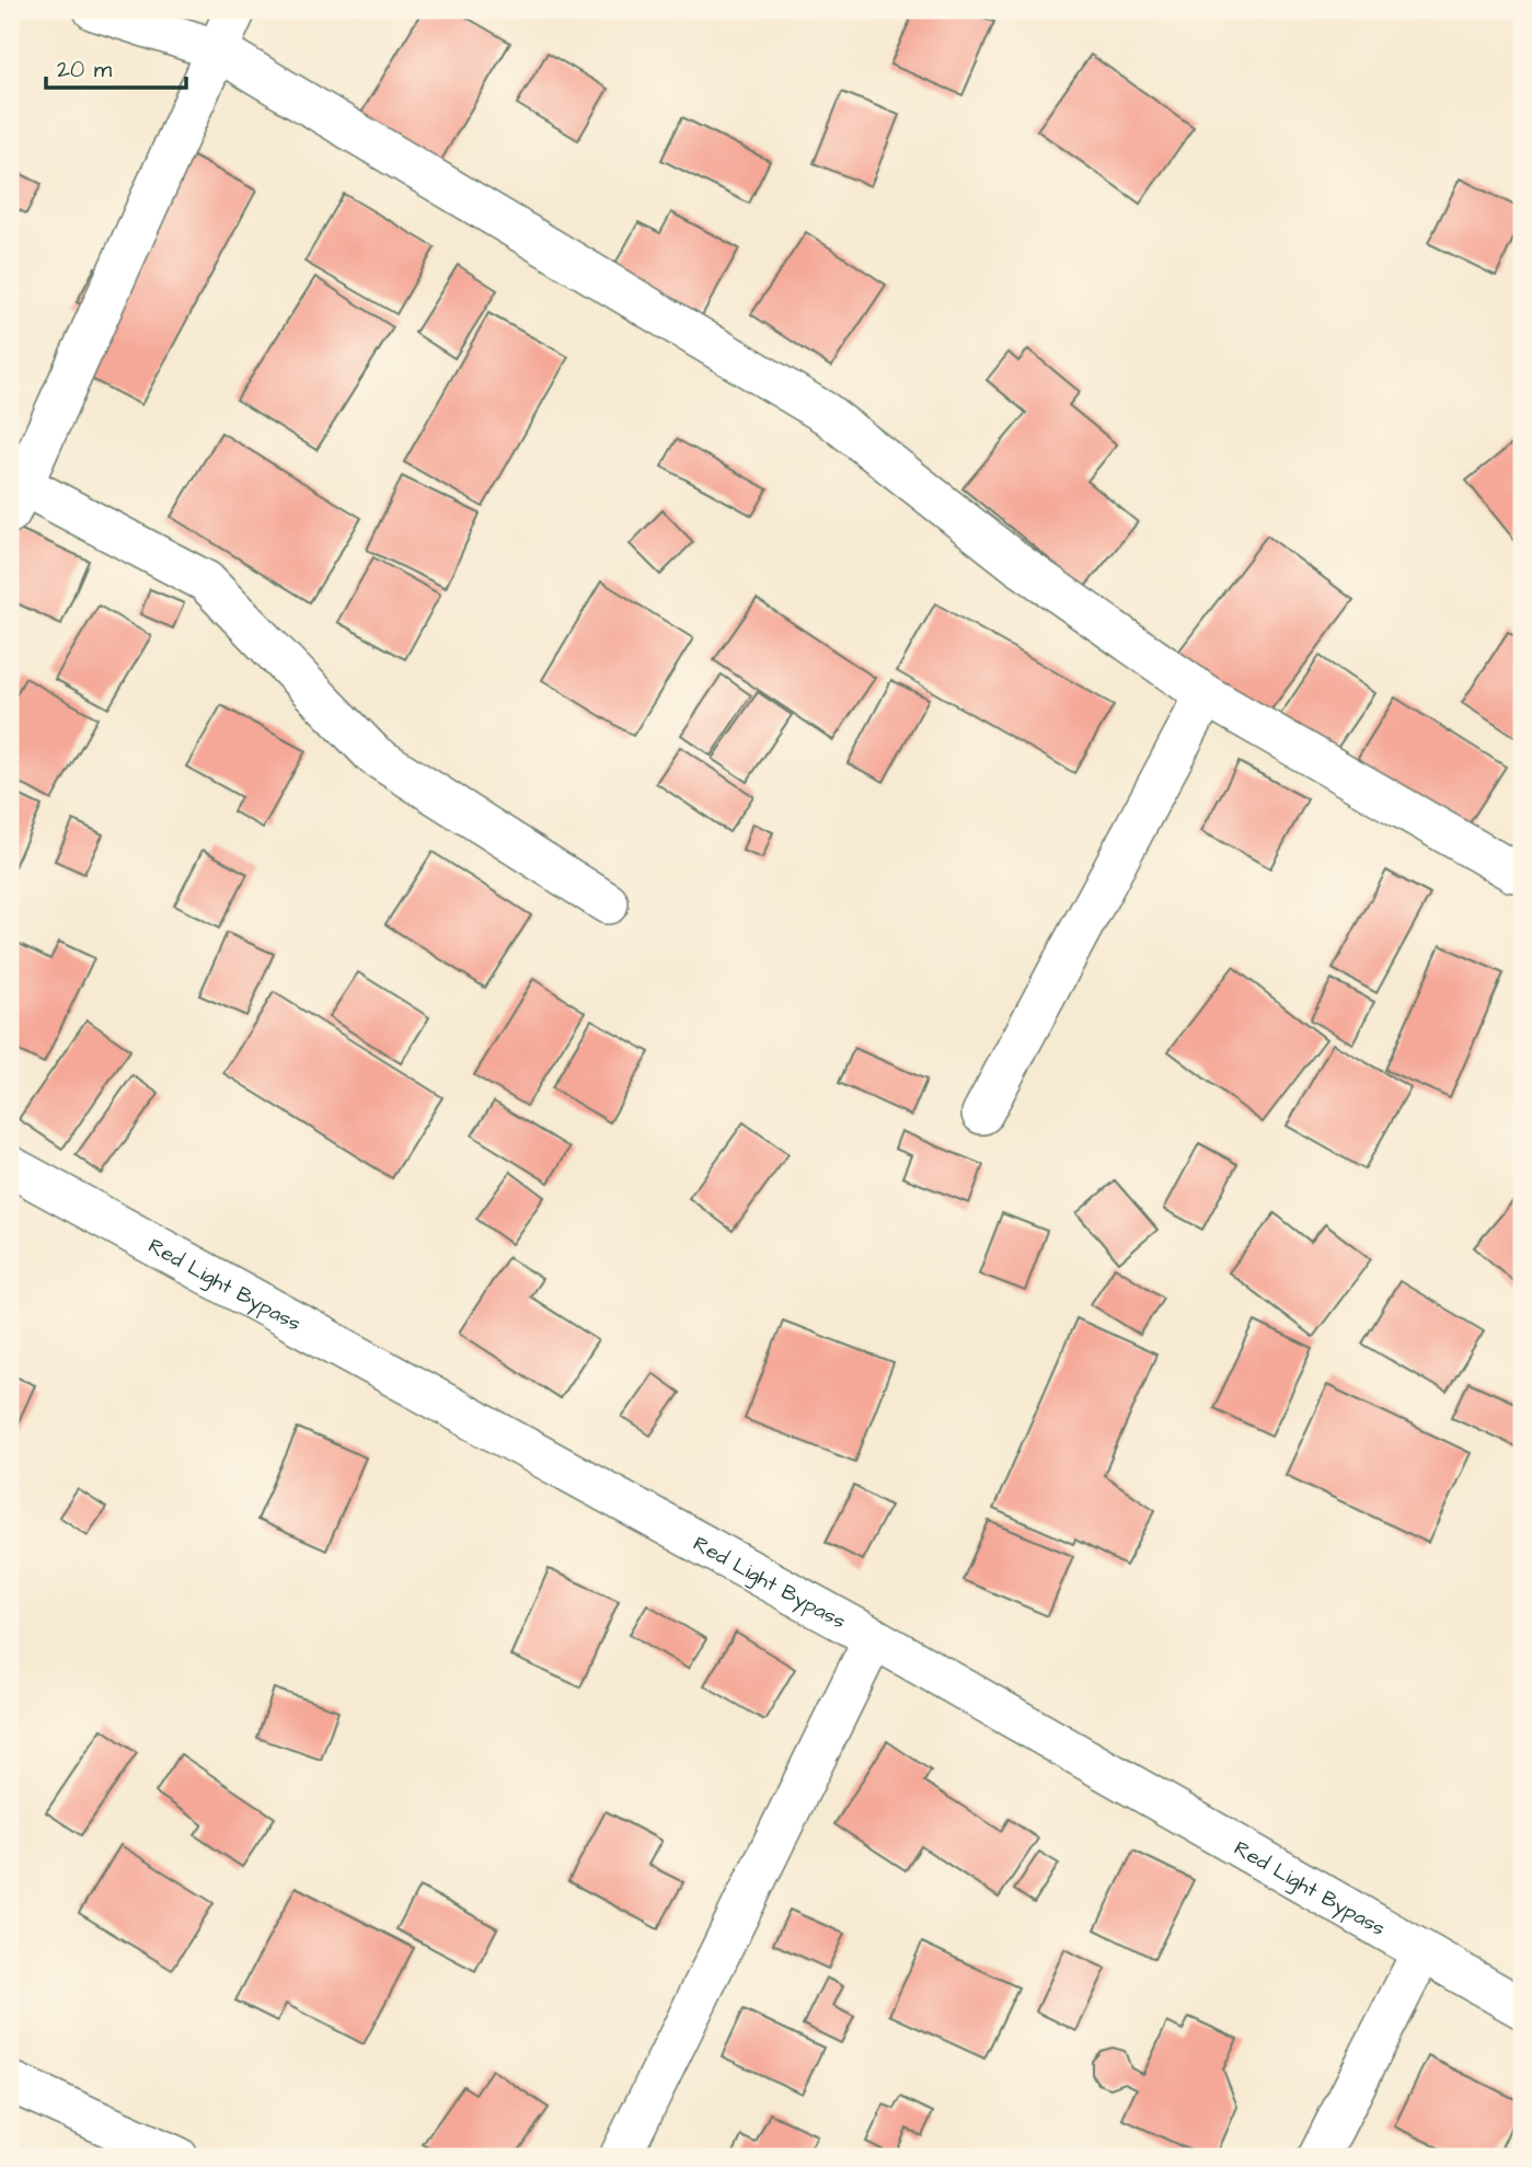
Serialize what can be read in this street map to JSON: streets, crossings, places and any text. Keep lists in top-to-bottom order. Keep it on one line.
{"streets":{"street":["Red Light Bypass"]},"scale_bar":"20 m"}
